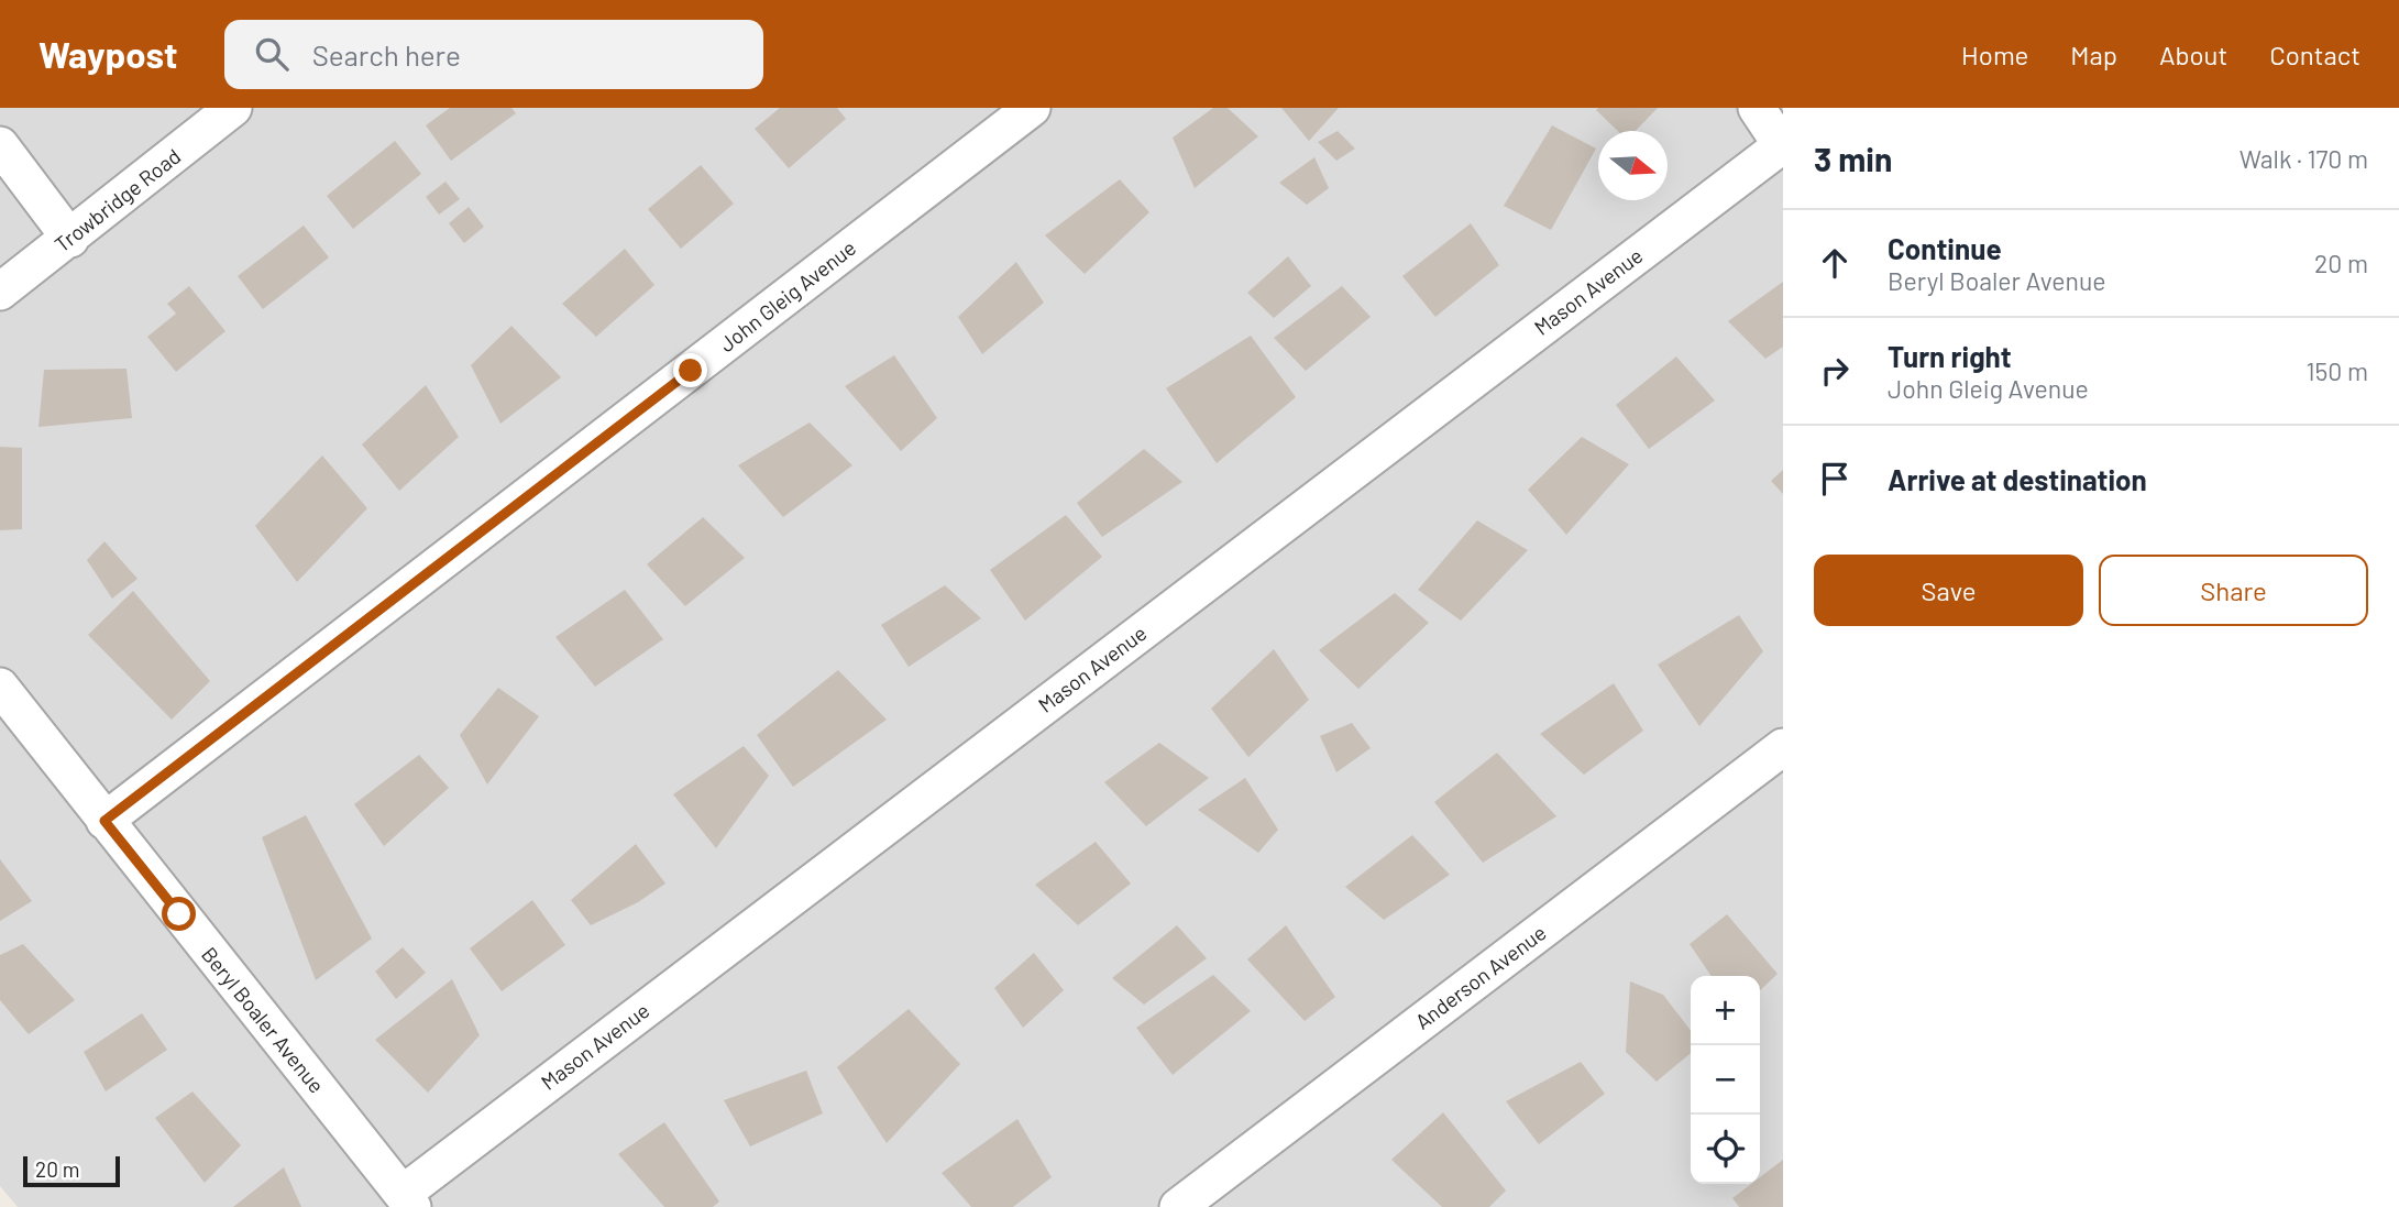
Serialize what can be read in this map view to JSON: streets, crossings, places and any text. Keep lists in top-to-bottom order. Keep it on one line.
{"streets":{"street":["Trowbridge Road","Mason Avenue","John Gleig Avenue","Anderson Avenue","Beryl Boaler Avenue"]},"crossings":[["Mason Avenue","Beryl Boaler Avenue"],["John Gleig Avenue","Beryl Boaler Avenue"]],"scale_bar":"20 m","north":"right","page":{"header":"Waypost","search":"Search here","nav":["Home","Map","About","Contact"],"heading":["3 min","Walk · 170 m"],"list":[["Continue","Beryl Boaler Avenue","20 m"],["Turn right","John Gleig Avenue","150 m"],"Arrive at destination"],"buttons":["Save","Share"],"map_buttons":["+","−"],"scale":"20 m"}}
